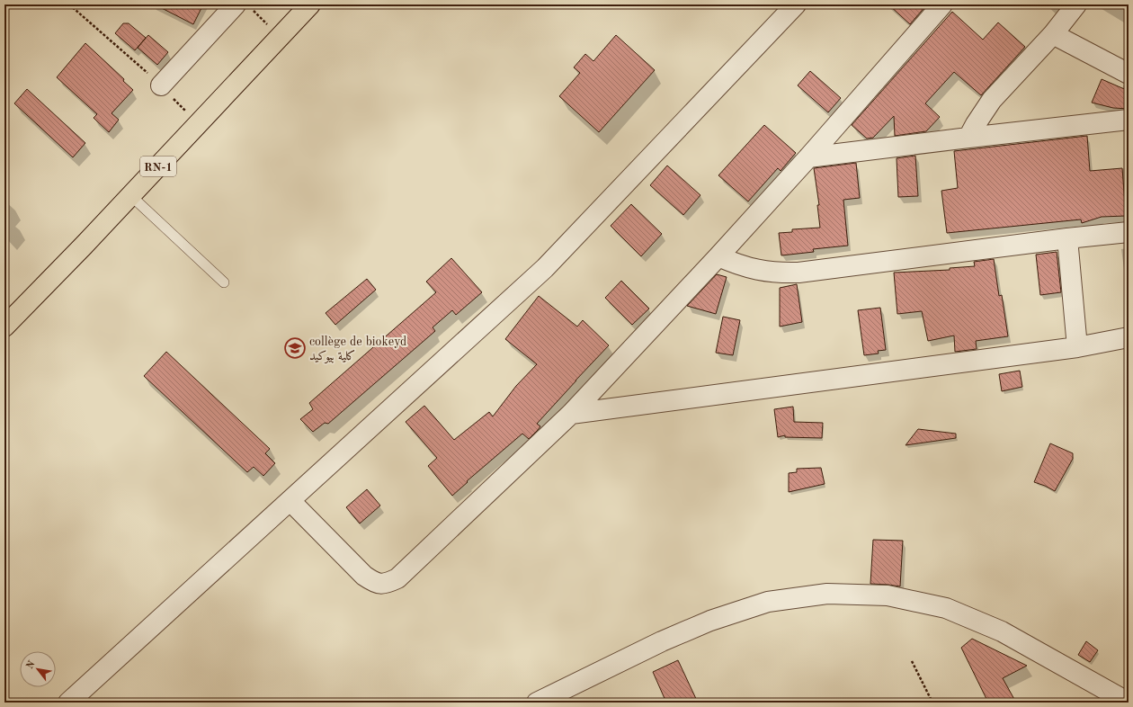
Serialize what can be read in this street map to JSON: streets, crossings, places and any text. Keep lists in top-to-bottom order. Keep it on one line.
{"streets":{"main road":["RN-1"]},"places":{"school or university":["collège de biokeyd كلية بيوكيد"]},"north":"top left"}
